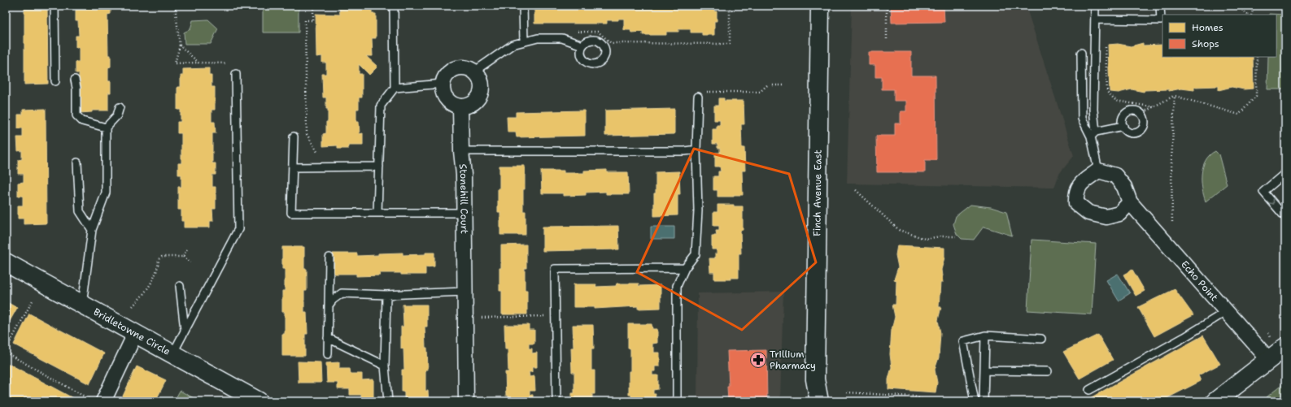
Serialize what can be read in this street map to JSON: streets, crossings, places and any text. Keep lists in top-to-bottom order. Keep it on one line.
{"streets":{"main road":["Finch Avenue East","Bridletowne Circle"],"street":["Stonehill Court","Echo Point"]},"places":{"pharmacy":["Trillium Pharmacy"]},"legend":["Homes","Shops"]}
